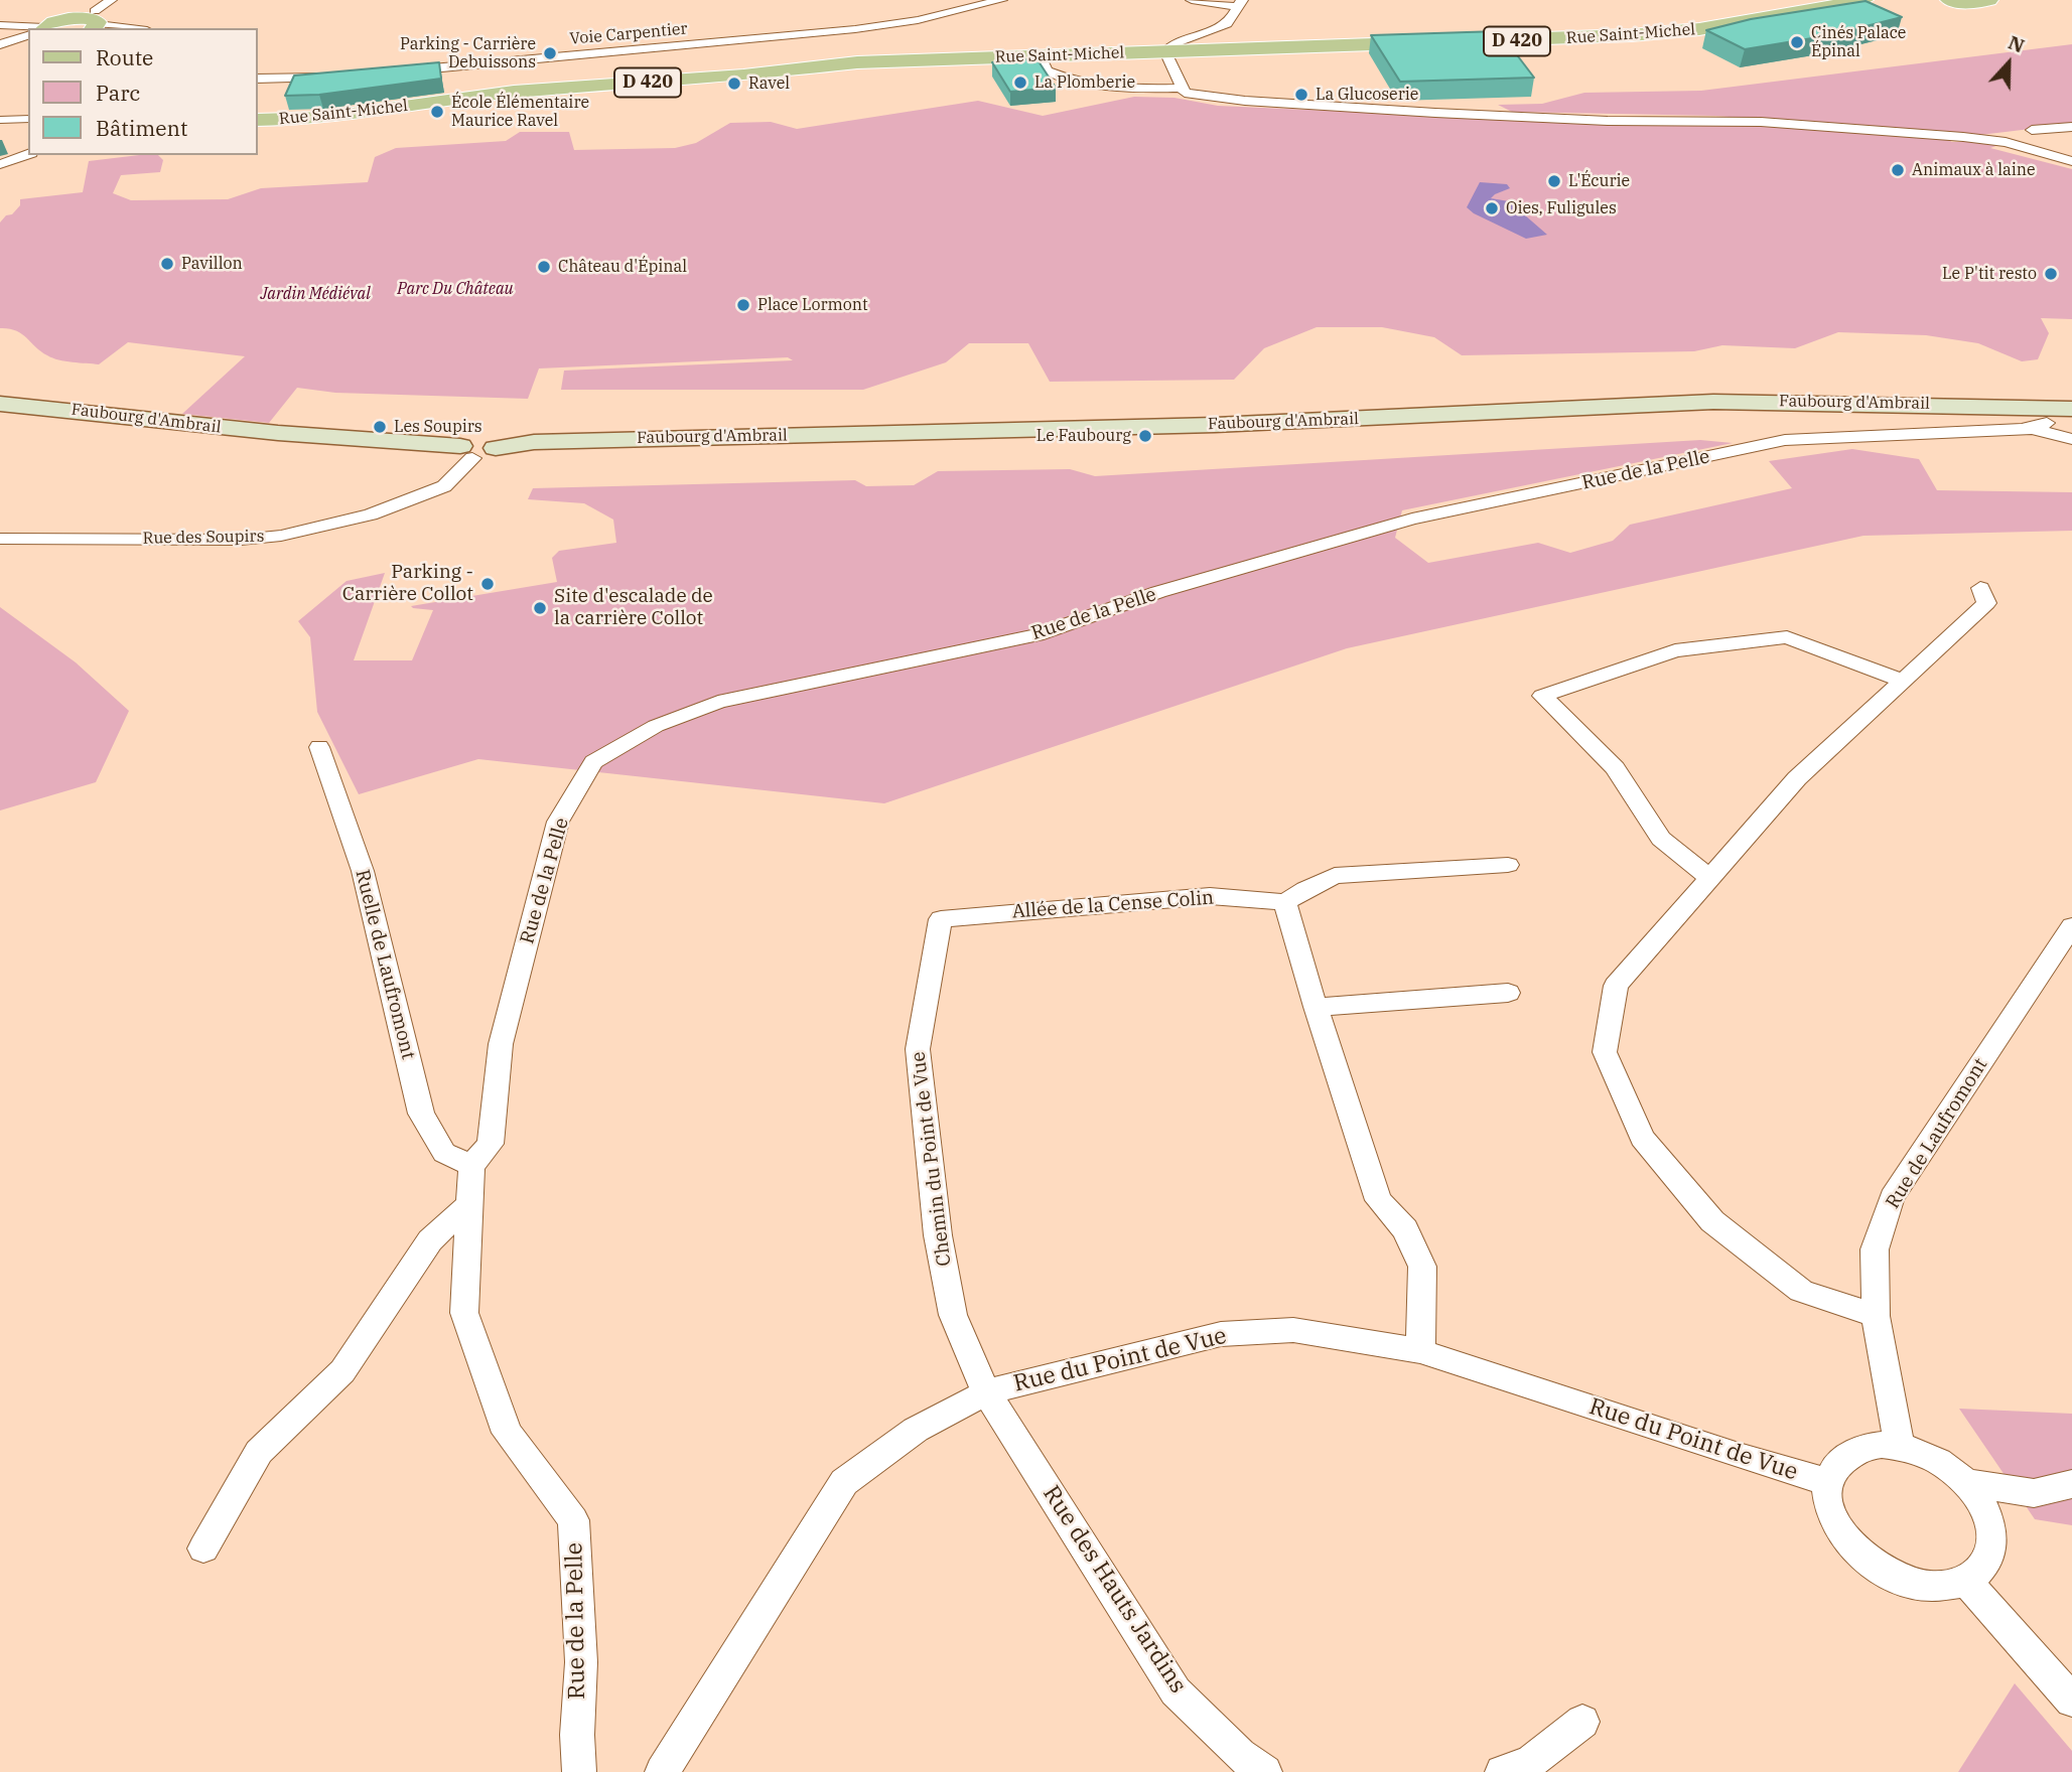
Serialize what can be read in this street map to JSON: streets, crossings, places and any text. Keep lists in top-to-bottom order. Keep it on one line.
{"streets":{"main road":["Rue Saint-Michel","D 420","Faubourg d'Ambrail"],"street":["Voie Carpentier","Rue de la Pelle","Rue des Soupirs","Allée de la Cense Colin","Ruelle de Laufromont","Rue de Laufromont","Chemin du Point de Vue","Rue du Point de Vue","Rue des Hauts Jardins"]},"crossings":[["Faubourg d'Ambrail","Rue de la Pelle"],["Faubourg d'Ambrail","Rue des Soupirs"],["Rue de la Pelle","Ruelle de Laufromont"],["Allée de la Cense Colin","Chemin du Point de Vue"],["Rue de Laufromont","Rue du Point de Vue"],["Chemin du Point de Vue","Rue du Point de Vue"],["Chemin du Point de Vue","Rue des Hauts Jardins"],["Rue du Point de Vue","Rue des Hauts Jardins"]],"parks":["Parc Du Château","Jardin Médiéval"],"places":["Cinés Palace Épinal","Parking - Carrière Debuissons","La Plomberie","Ravel","La Glucoserie","École Élémentaire Maurice Ravel","Animaux à laine","L'Écurie","Oies, Fuligules","Pavillon","Château d'Épinal","Le P'tit resto","Place Lormont","Les Soupirs","Le Faubourg","Parking - Carrière Collot","Site d'escalade de la carrière Collot"],"legend":["Route","Parc","Bâtiment"],"north":"top"}
